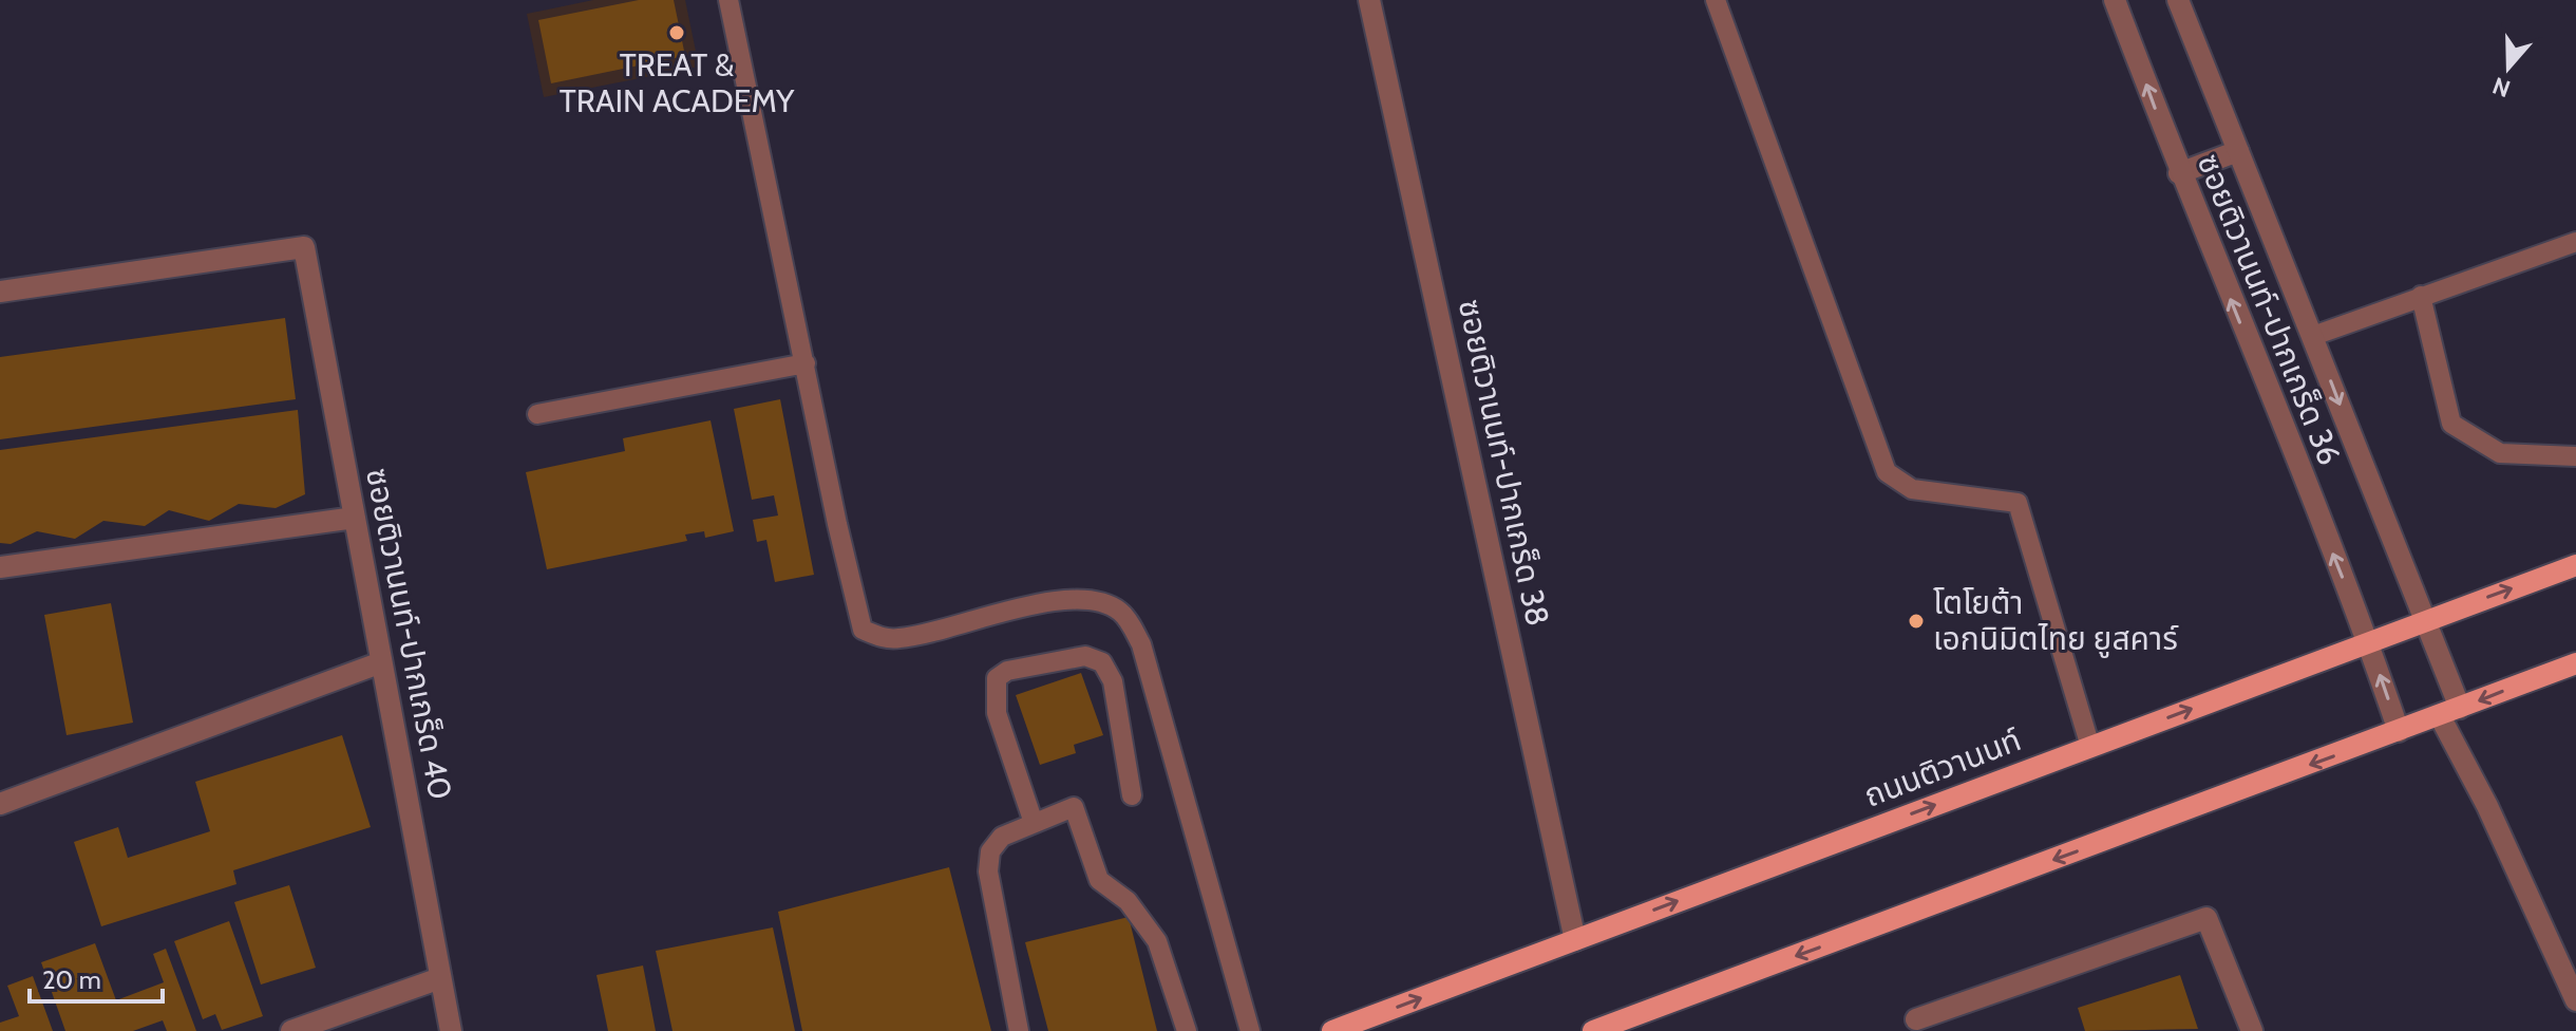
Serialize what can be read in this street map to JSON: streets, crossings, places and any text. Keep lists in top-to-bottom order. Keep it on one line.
{"streets":{"main road":["ถนนติวานนท์"],"street":["ซอยติวานนท์-ปากเกร็ด 36","ซอยติวานนท์-ปากเกร็ด 38","ซอยติวานนท์-ปากเกร็ด 40"]},"crossings":[["ซอยติวานนท์-ปากเกร็ด 36","ถนนติวานนท์"],["ซอยติวานนท์-ปากเกร็ด 38","ถนนติวานนท์"]],"places":["TREAT & TRAIN ACADEMY","โตโยต้า เอกนิมิตไทย ยูสคาร์"],"scale_bar":"20 m","north":"bottom"}
